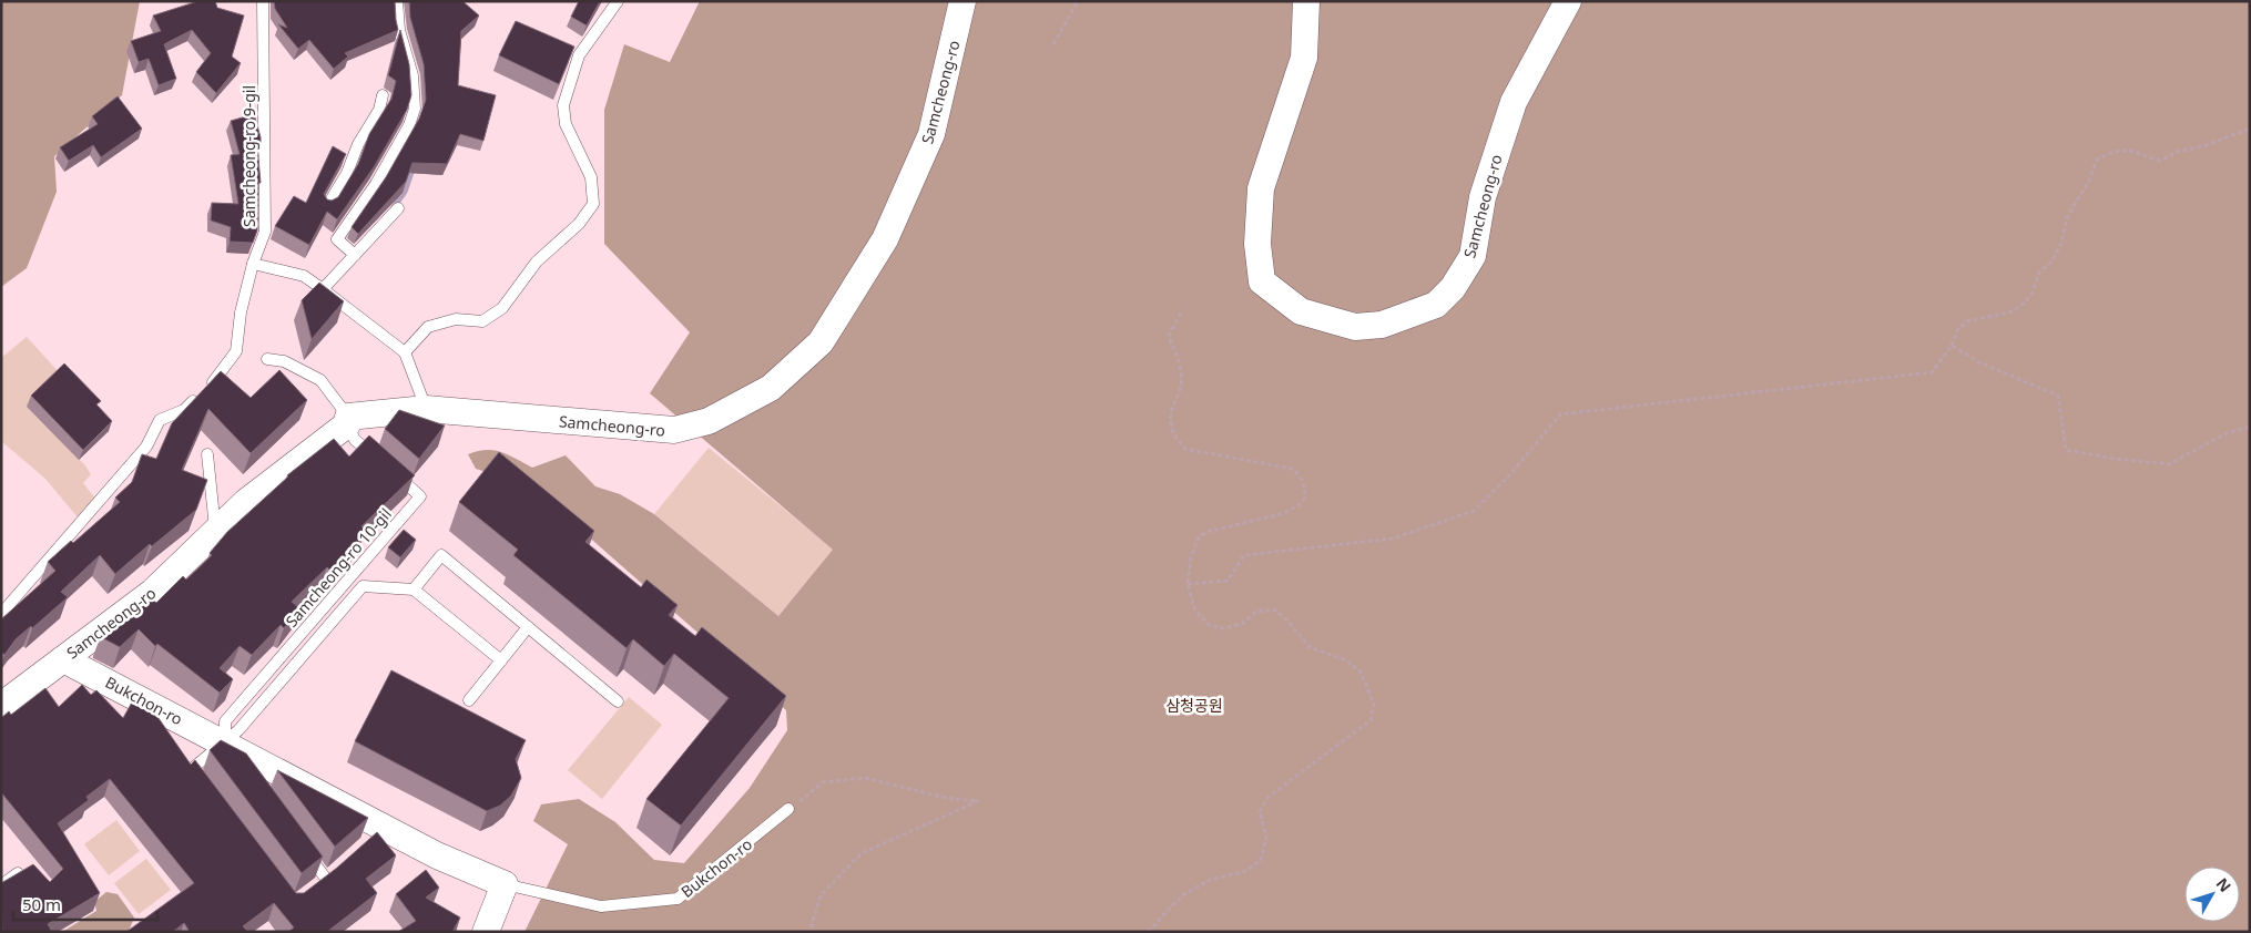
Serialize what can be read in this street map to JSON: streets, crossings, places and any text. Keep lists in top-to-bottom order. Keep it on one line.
{"streets":{"street":["Samcheong-ro","Bukchon-ro"],"lane":["Samcheong-ro 9-gil","Samcheong-ro 10-gil"]},"crossings":[["Samcheong-ro","Samcheong-ro 10-gil"],["Samcheong-ro","Bukchon-ro"],["Samcheong-ro 10-gil","Bukchon-ro"]],"parks":["삼청공원"],"scale_bar":"50 m","north":"top right"}
